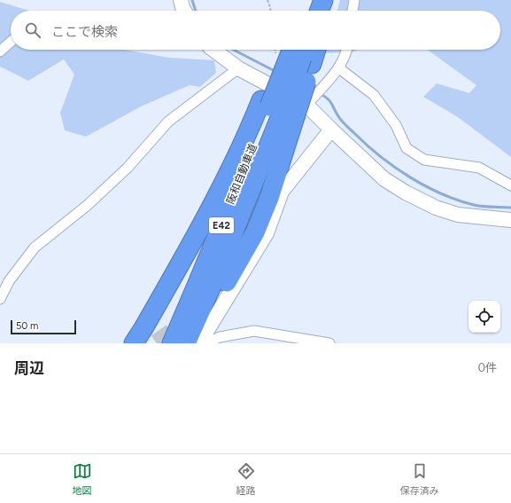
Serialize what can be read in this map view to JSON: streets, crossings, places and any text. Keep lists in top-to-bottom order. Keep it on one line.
{"streets":{"highway":["阪和自動車道","E42"]},"scale_bar":"50 m","page":{"search":"ここで検索","scale":"50 m","heading":["周辺","0件"],"nav":["地図","経路","保存済み"]}}
